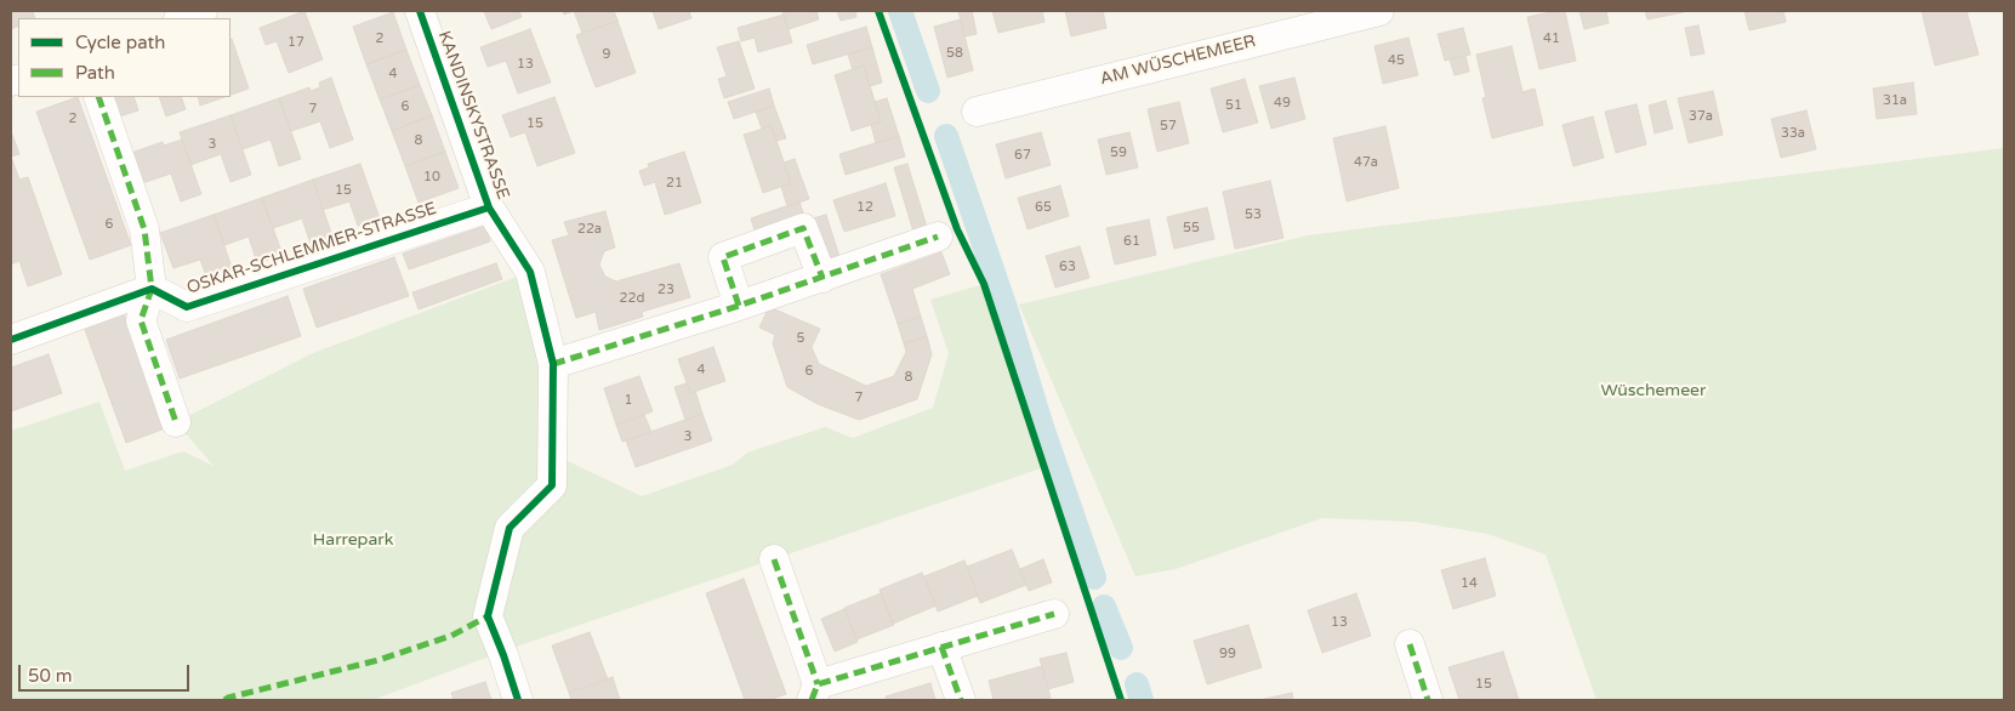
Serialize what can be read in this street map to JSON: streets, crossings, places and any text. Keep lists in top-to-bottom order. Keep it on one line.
{"streets":{"street":["AM WÜSCHEMEER","KANDINSKYSTRASSE","OSKAR-SCHLEMMER-STRASSE"]},"crossings":[["KANDINSKYSTRASSE","OSKAR-SCHLEMMER-STRASSE"]],"parks":["Wüschemeer","Harrepark"],"house_numbers":["2","41","17","58","9","45","13","4","31a","49","51","6","7","37a","2","15","57","33a","8","3","59","67","47a","10","21","15","12","65","53","6","55","22a","61","63","23","22d","5","4","6","8","7","1","3","14","13","99","15"],"legend":["Cycle path","Path"],"scale_bar":"50 m"}
